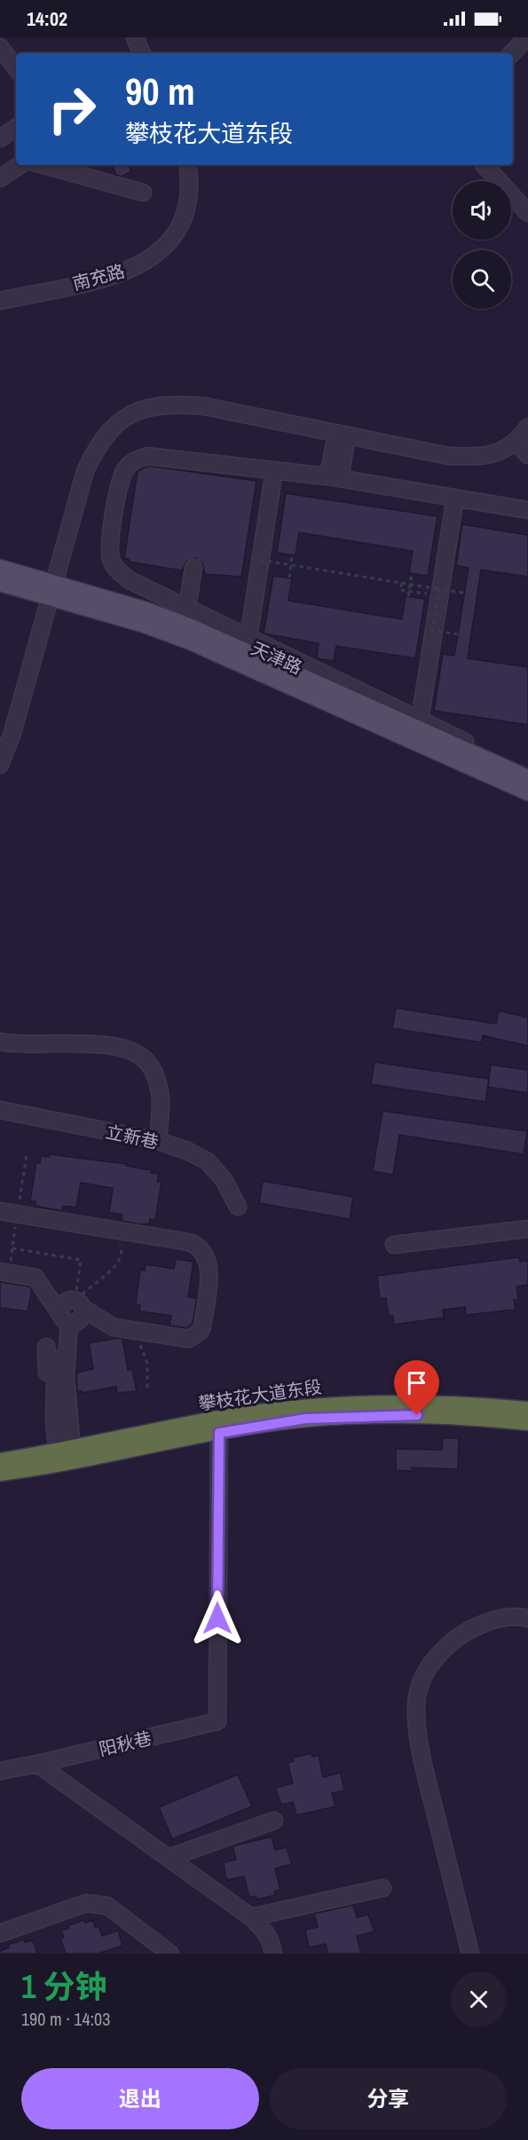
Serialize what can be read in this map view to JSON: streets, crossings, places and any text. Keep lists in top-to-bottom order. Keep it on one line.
{"streets":{"highway":["攀枝花大道东段"],"main road":["天津路"],"street":["南充路","立新巷","阳秋巷"]},"crossings":[["攀枝花大道东段","阳秋巷"]],"page":{"status":"14:02","turn":["90 m","攀枝花大道东段"],"heading":["1 分钟","190 m · 14:03"],"buttons":["退出","分享"]}}
